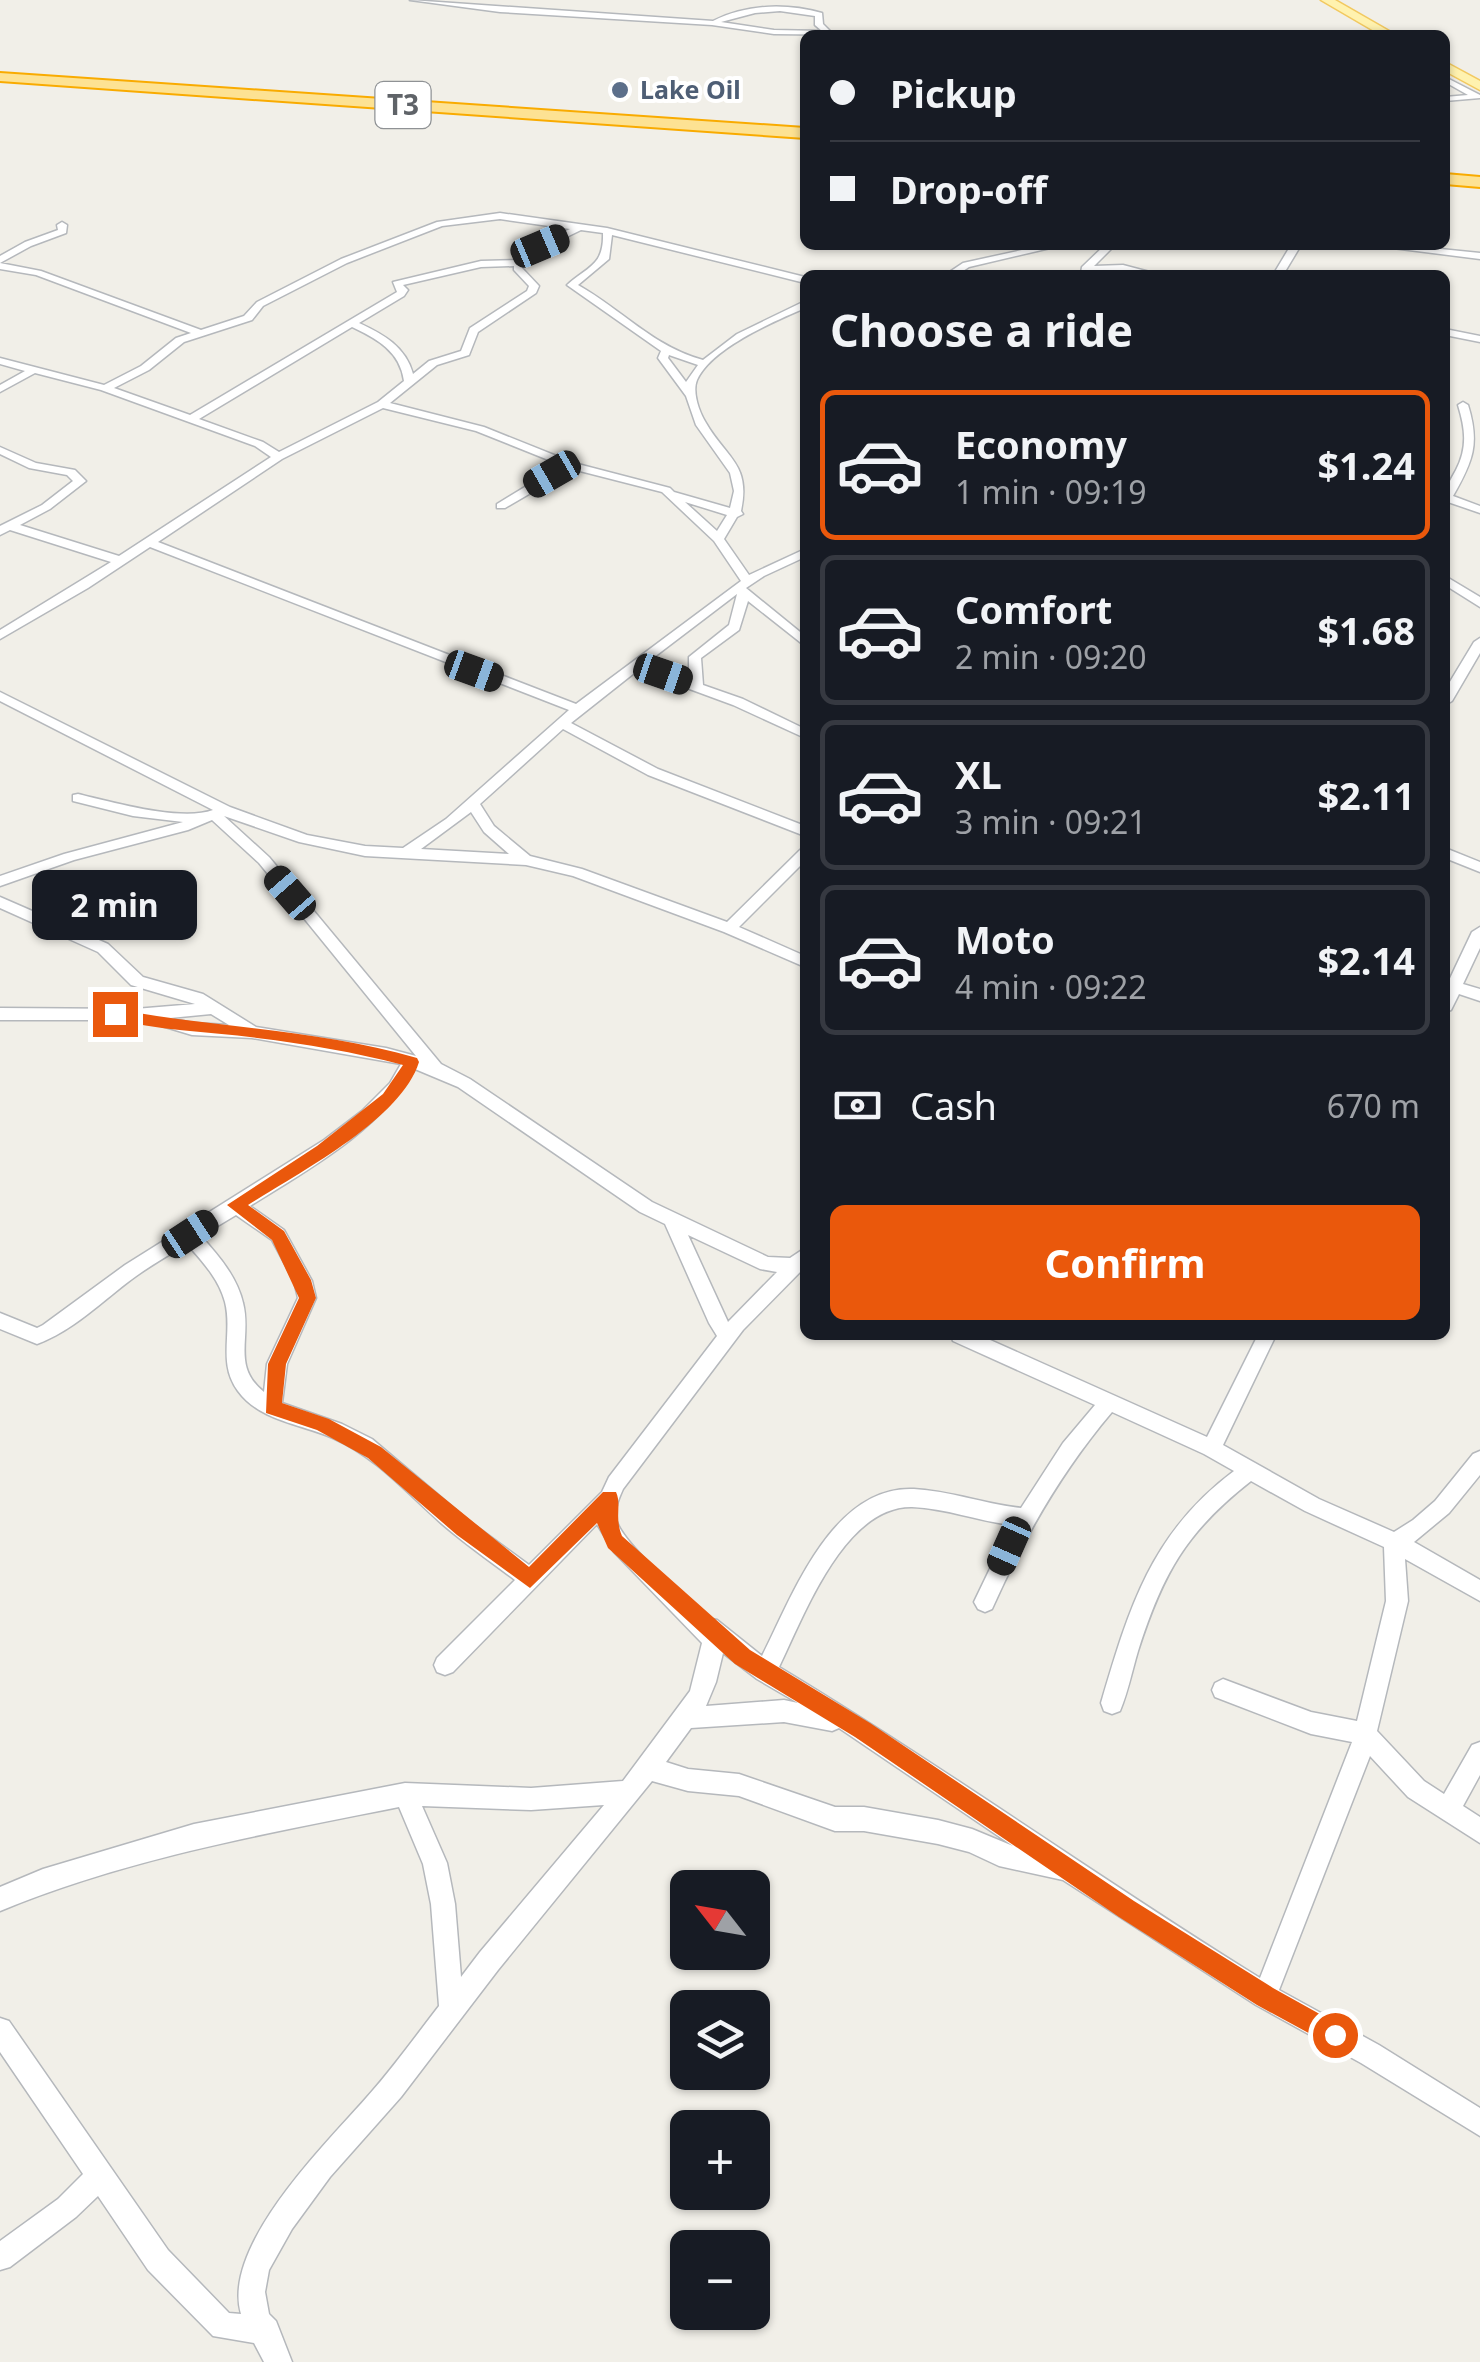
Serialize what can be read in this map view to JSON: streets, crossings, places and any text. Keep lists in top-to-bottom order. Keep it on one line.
{"streets":{"highway":["T3"]},"places":["Lake Oil"],"north":"top left","page":{"banner":["Pickup","Drop-off"],"heading":"Choose a ride","list":[{"name":"Economy","note":"1 min · 09:19","value":"$1.24"},{"name":"Comfort","note":"2 min · 09:20","value":"$1.68"},{"name":"XL","note":"3 min · 09:21","value":"$2.11"},{"name":"Moto","note":"4 min · 09:22","value":"$2.14"}],"bubble":"2 min","pay":["Cash","670 m"],"buttons":"Confirm","map_buttons":["+","−"]}}
